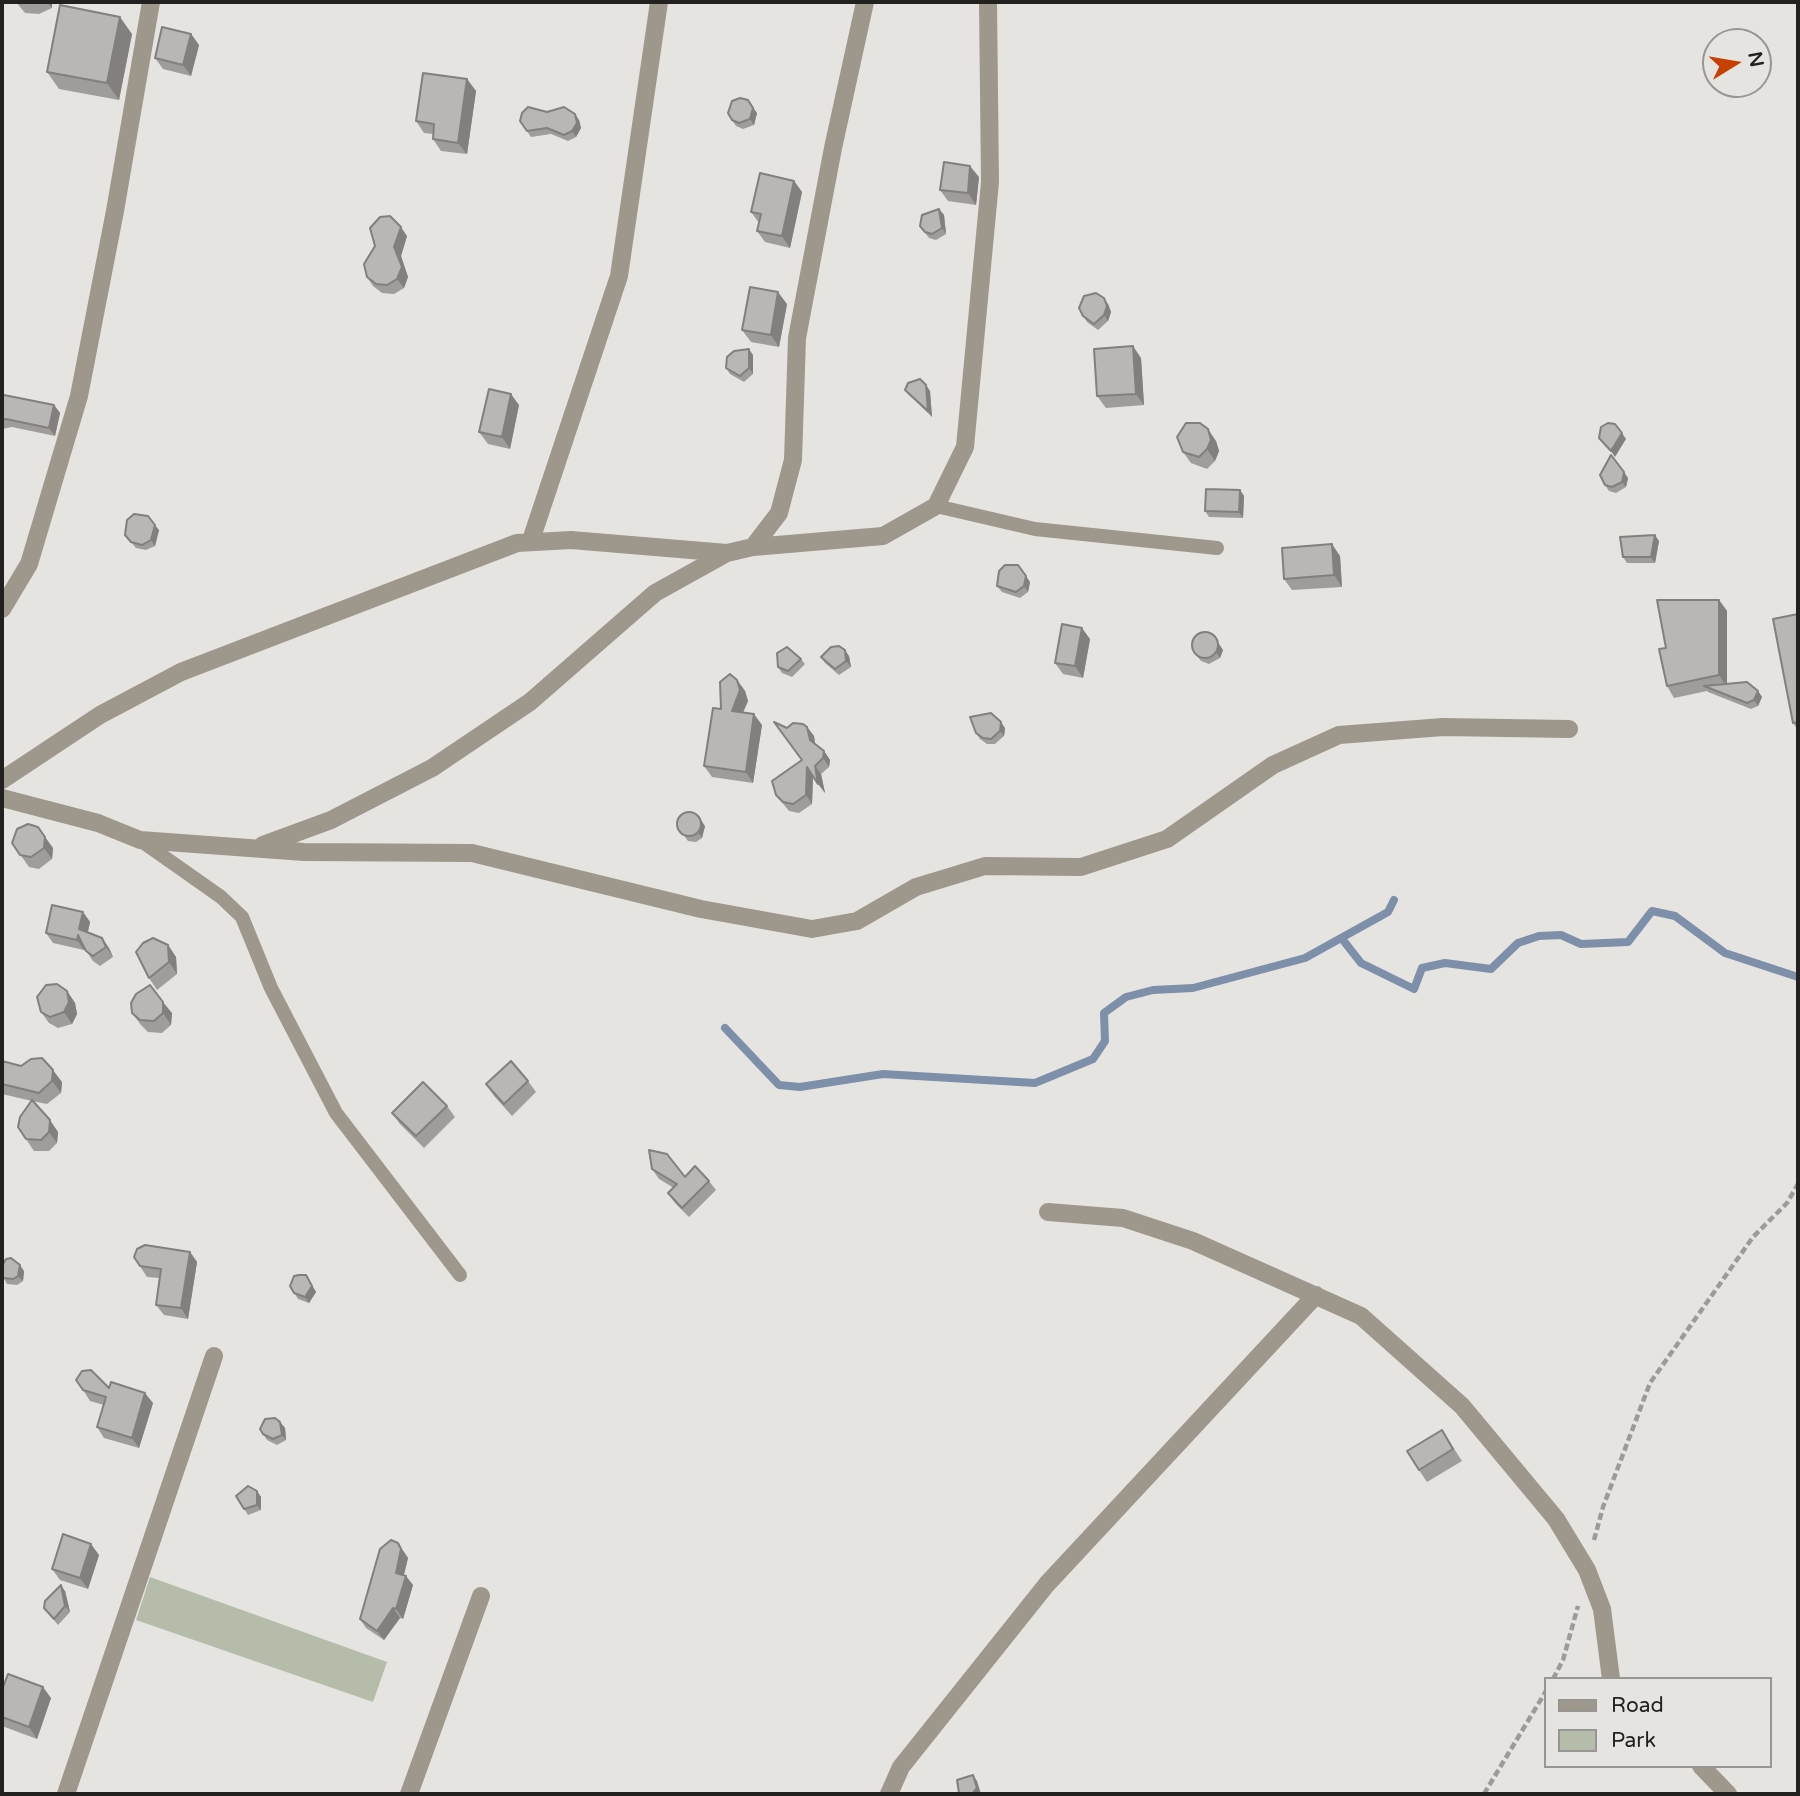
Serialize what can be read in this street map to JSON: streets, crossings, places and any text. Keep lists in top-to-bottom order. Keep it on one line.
{"legend":["Road","Park"],"north":"right"}
